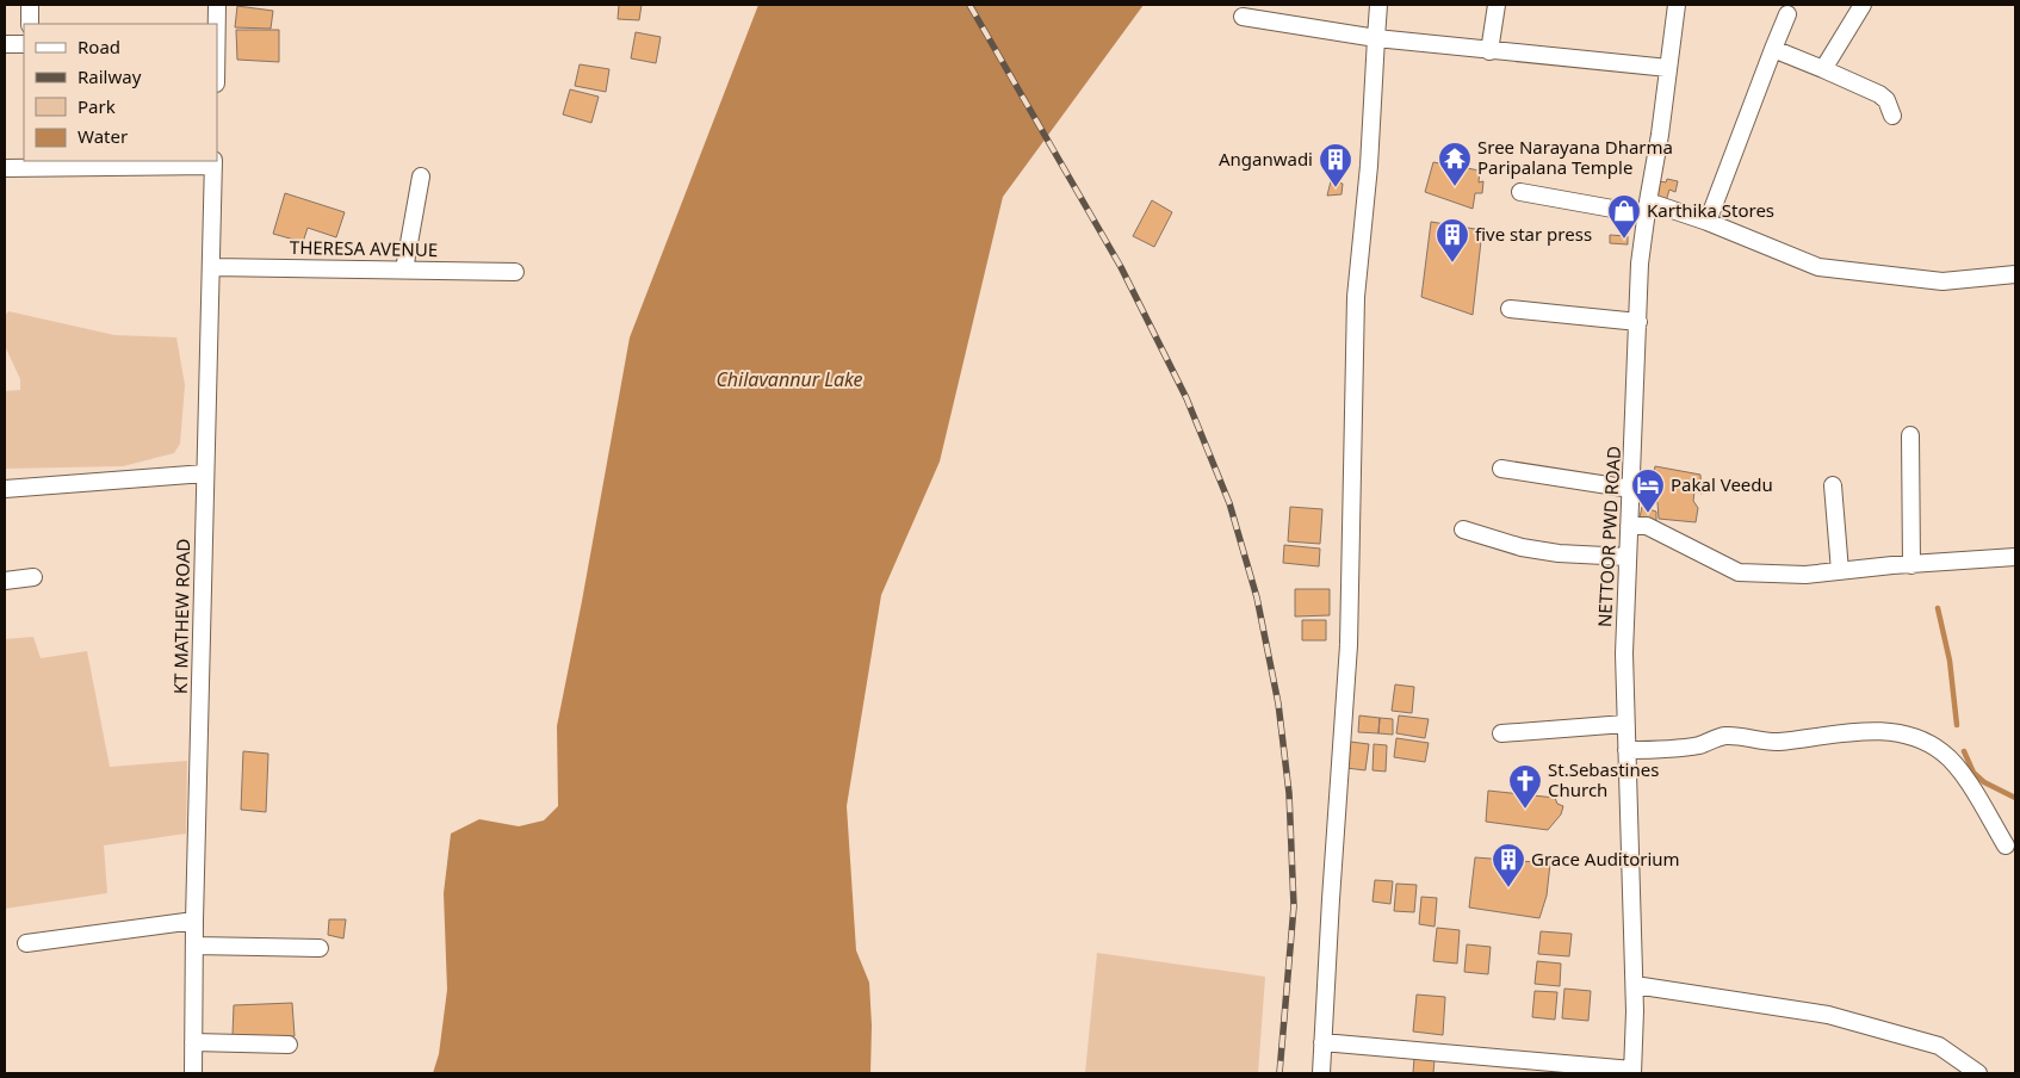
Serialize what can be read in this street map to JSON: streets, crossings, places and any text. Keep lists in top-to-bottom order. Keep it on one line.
{"streets":{"street":["THERESA AVENUE","NETTOOR PWD ROAD","KT MATHEW ROAD"]},"crossings":[["THERESA AVENUE","KT MATHEW ROAD"]],"water":["Chilavannur Lake"],"places":{"temple":["Sree Narayana Dharma Paripalana Temple"],"building":["Anganwadi","five star press","Grace Auditorium"],"shop":["Karthika Stores"],"hotel":["Pakal Veedu"],"church":["St.Sebastines Church"]},"legend":["Road","Railway","Park","Water"]}
